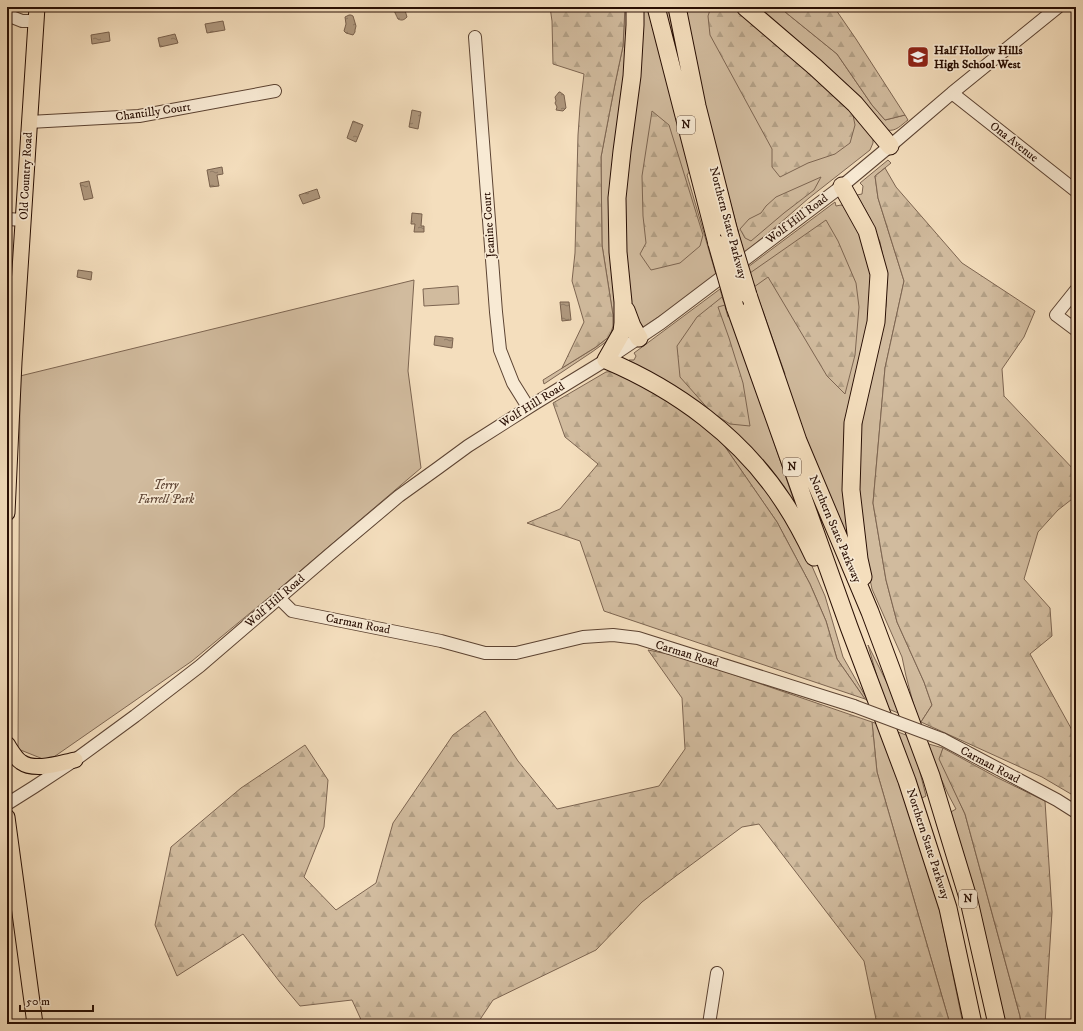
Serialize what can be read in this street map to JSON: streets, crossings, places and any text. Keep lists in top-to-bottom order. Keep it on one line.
{"streets":{"highway":["N","Northern State Parkway"],"main road":["Old Country Road"],"street":["Chantilly Court","Ona Avenue","Wolf Hill Road","Jeanine Court","Carman Road"]},"crossings":[["Chantilly Court","Old Country Road"],["Ona Avenue","Wolf Hill Road"],["Wolf Hill Road","Jeanine Court"],["Wolf Hill Road","Carman Road"]],"parks":["Terry Farrell Park"],"places":{"school or university":["Half Hollow Hills High School West"]},"scale_bar":"50 m"}
